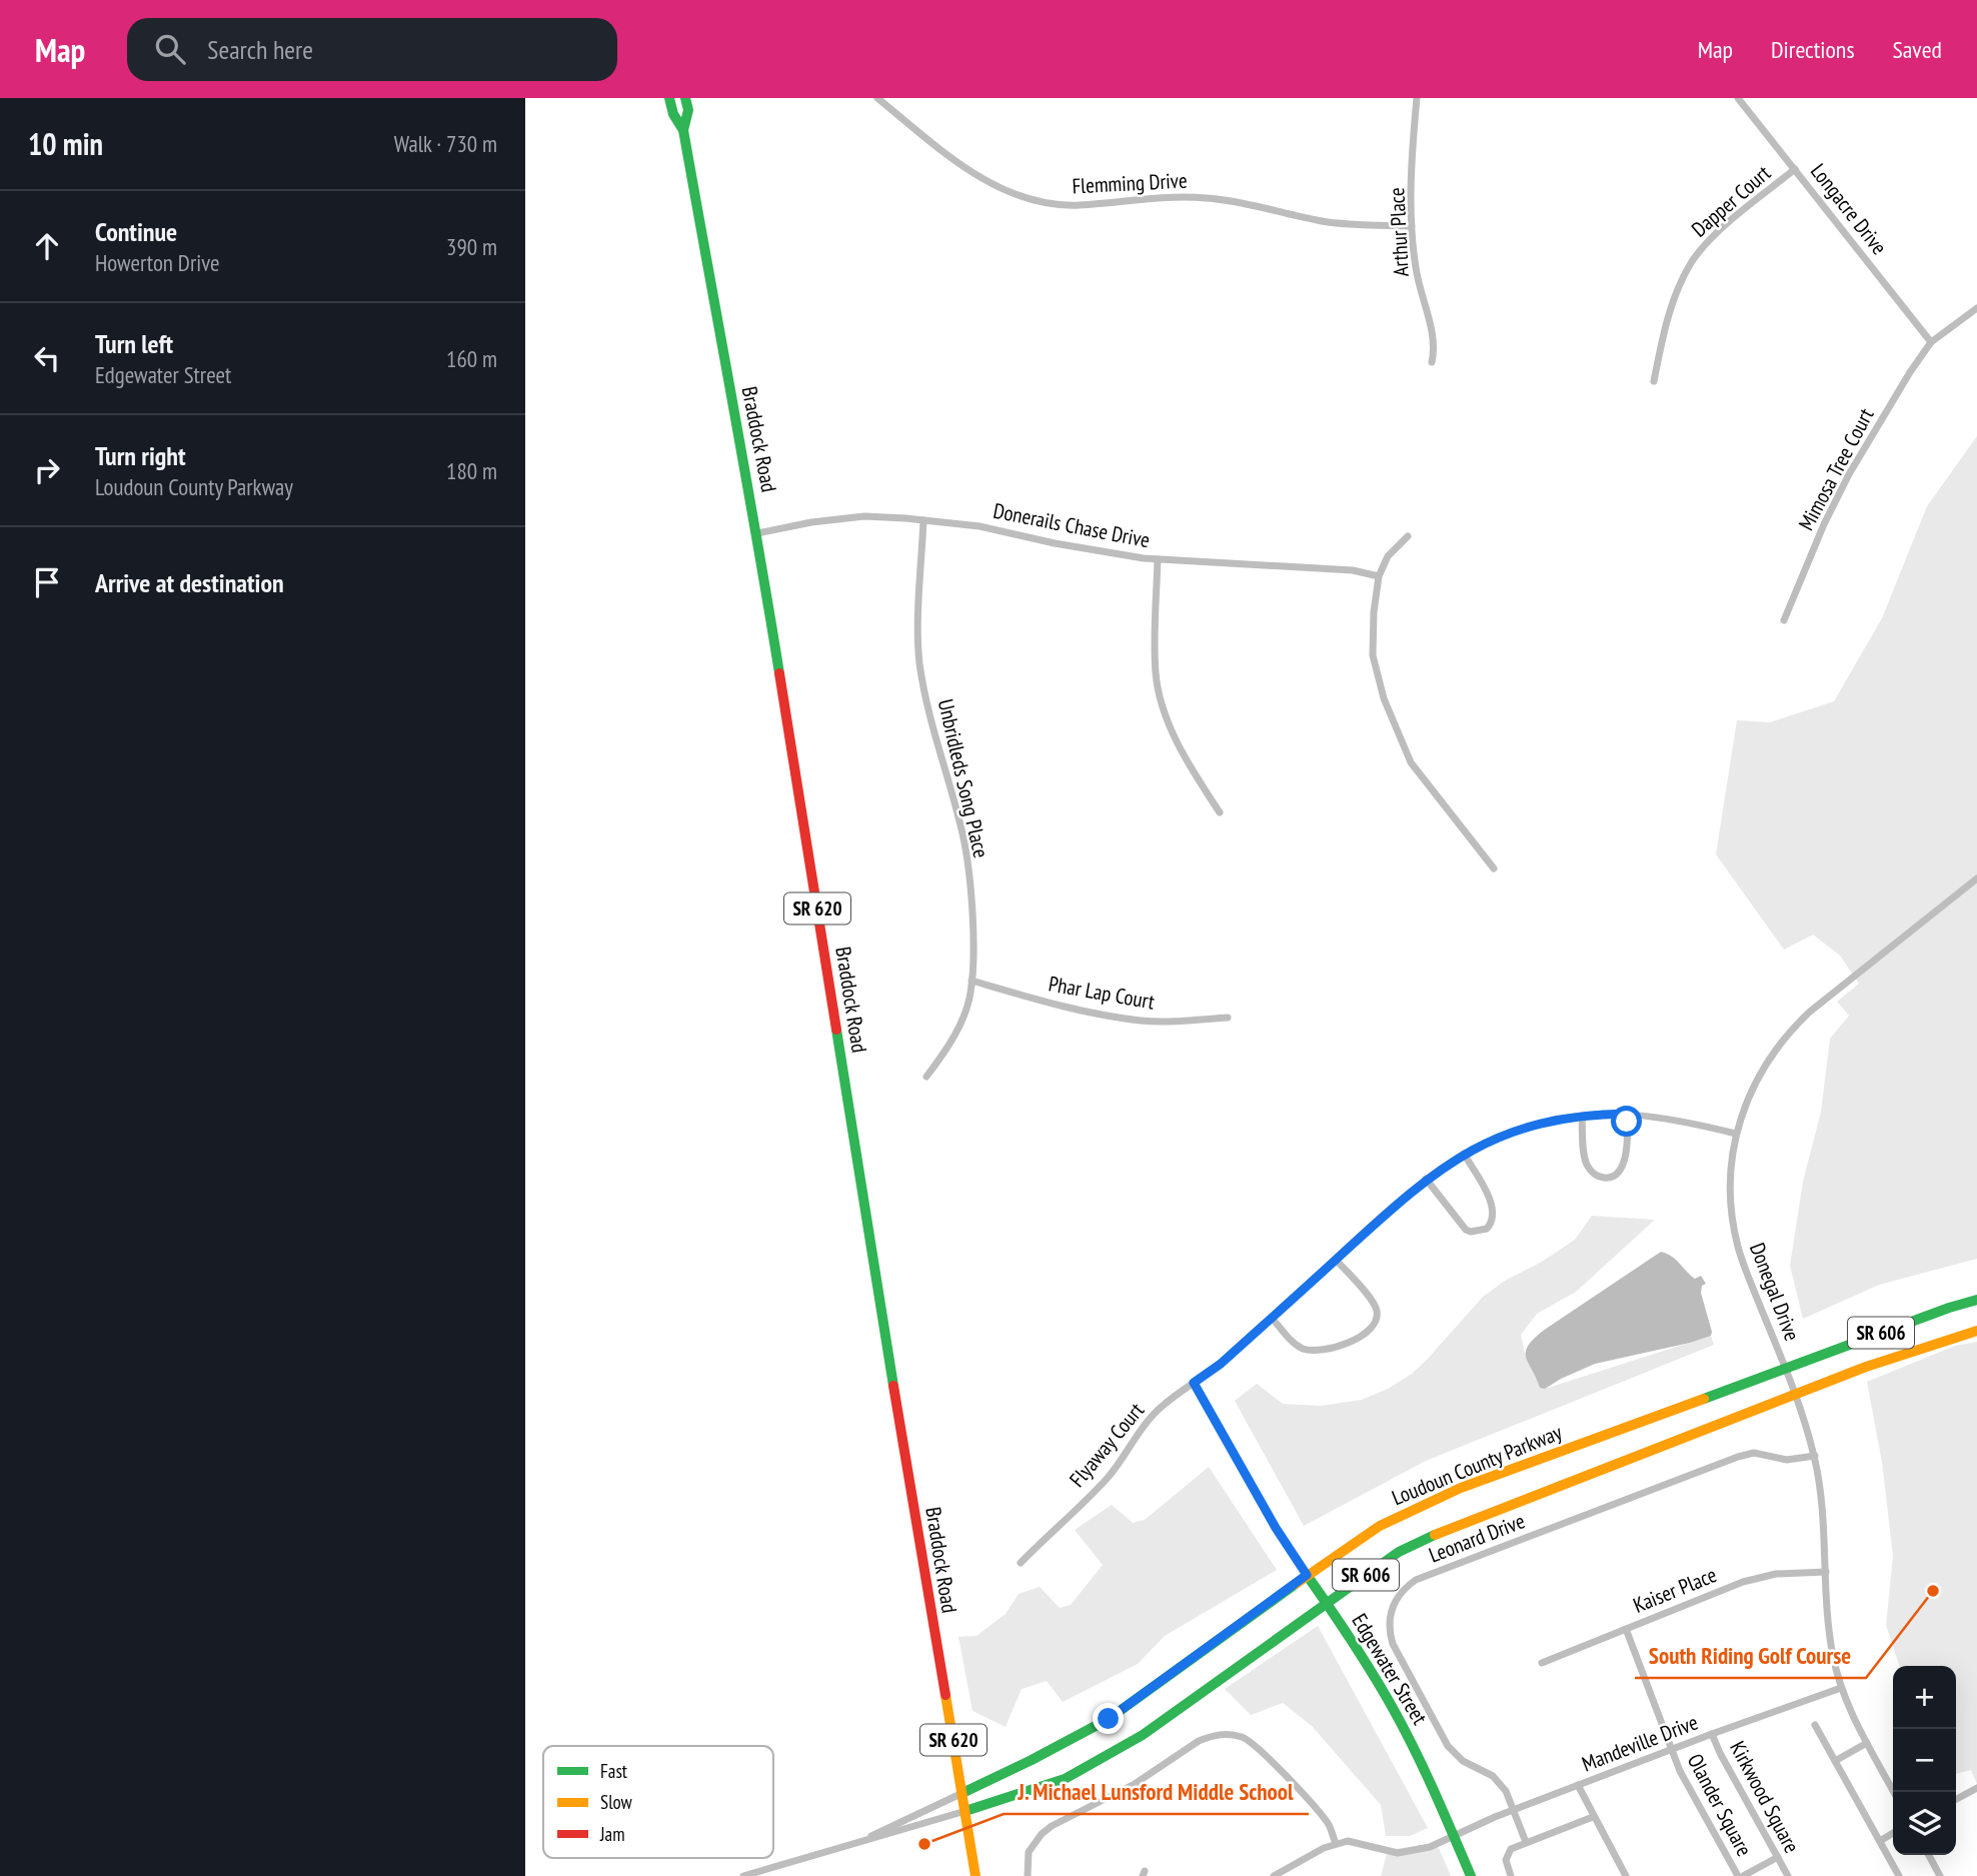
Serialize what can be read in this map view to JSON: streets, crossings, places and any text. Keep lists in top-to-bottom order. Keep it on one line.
{"streets":{"main road":["Braddock Road","SR 620","SR 606","Loudoun County Parkway","Edgewater Street"],"street":["Flemming Drive","Dapper Court","Longacre Drive","Arthur Place","Mimosa Tree Court","Donerails Chase Drive","Unbridleds Song Place","Phar Lap Court","Donegal Drive","Flyaway Court","Leonard Drive","Kaiser Place","Mandeville Drive","Kirkwood Square","Olander Square"]},"crossings":[["Flemming Drive","Arthur Place"],["Dapper Court","Longacre Drive"],["Longacre Drive","Mimosa Tree Court"],["Braddock Road","Donerails Chase Drive"],["Braddock Road","SR 606"],["Braddock Road","Loudoun County Parkway"],["Donerails Chase Drive","Unbridleds Song Place"],["Unbridleds Song Place","Phar Lap Court"],["Donegal Drive","SR 606"],["Donegal Drive","Flyaway Court"],["Donegal Drive","Loudoun County Parkway"],["Donegal Drive","Leonard Drive"],["Donegal Drive","Kaiser Place"],["Donegal Drive","Mandeville Drive"],["SR 606","Edgewater Street"],["Flyaway Court","Edgewater Street"],["Loudoun County Parkway","Edgewater Street"],["Leonard Drive","Mandeville Drive"],["Kaiser Place","Olander Square"],["Edgewater Street","Mandeville Drive"],["Mandeville Drive","Kirkwood Square"],["Mandeville Drive","Olander Square"]],"places":["South Riding Golf Course","J. Michael Lunsford Middle School"],"legend":["Fast","Slow","Jam"],"page":{"header":"Map","search":"Search here","nav":["Map","Directions","Saved"],"heading":["10 min","Walk · 730 m"],"list":[["Continue","Howerton Drive","390 m"],["Turn left","Edgewater Street","160 m"],["Turn right","Loudoun County Parkway","180 m"],"Arrive at destination"],"map_buttons":["+","−"]}}
